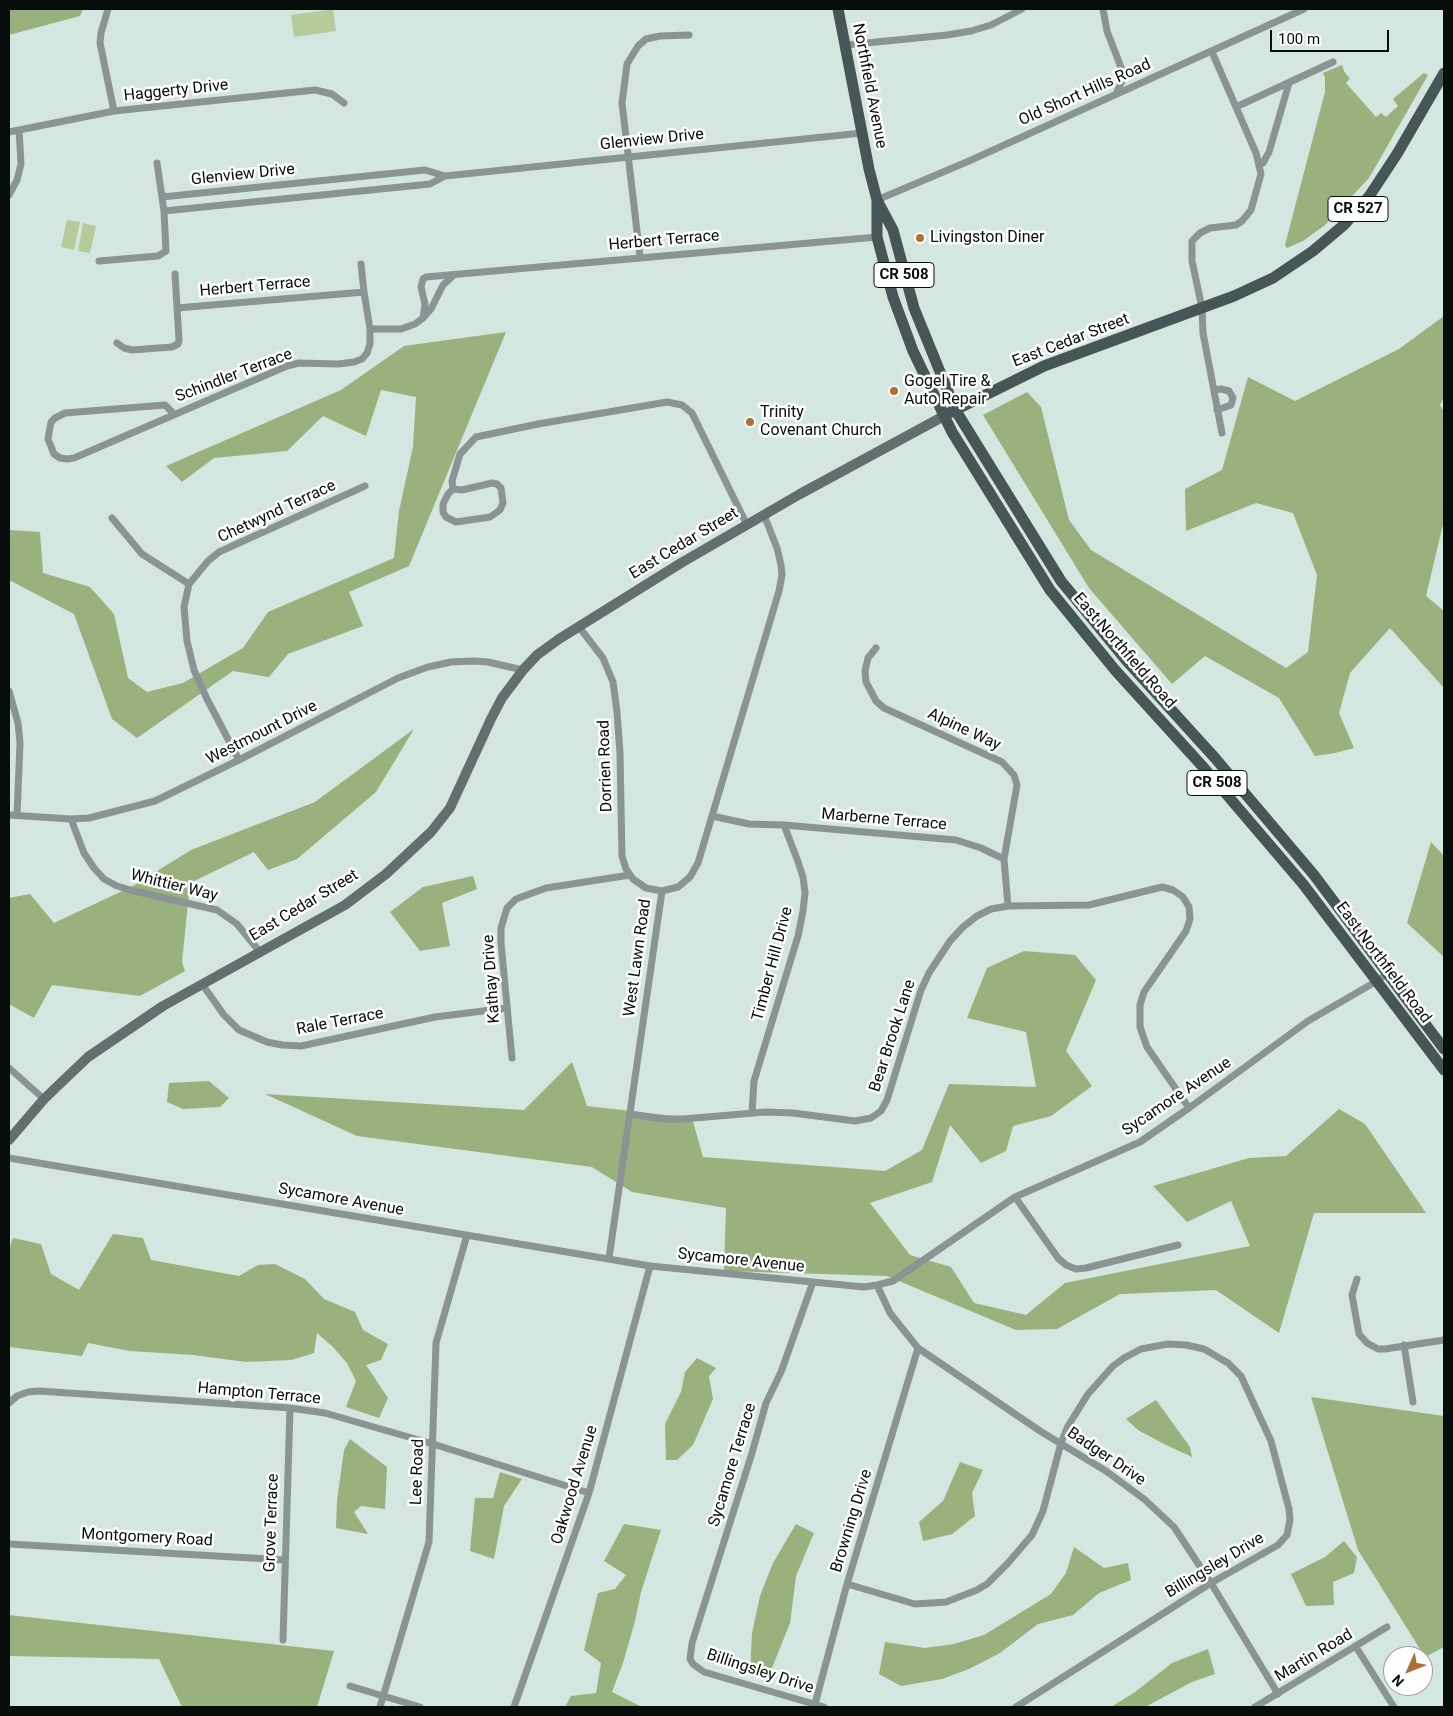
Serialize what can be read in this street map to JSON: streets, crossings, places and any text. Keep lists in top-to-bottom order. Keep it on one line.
{"streets":{"main road":["Northfield Avenue","CR 527","CR 508","East Cedar Street","East Northfield Road"],"street":["Haggerty Drive","Old Short Hills Road","Glenview Drive","Herbert Terrace","Schindler Terrace","Chetwynd Terrace","Alpine Way","Westmount Drive","Dorrien Road","Marberne Terrace","Whittier Way","West Lawn Road","Timber Hill Drive","Kathay Drive","Rale Terrace","Bear Brook Lane","Sycamore Avenue","Hampton Terrace","Badger Drive","Sycamore Terrace","Lee Road","Oakwood Avenue","Browning Drive","Grove Terrace","Montgomery Road","Billingsley Drive","Martin Road"]},"crossings":[["Northfield Avenue","Glenview Drive"],["Northfield Avenue","East Northfield Road"],["Old Short Hills Road","East Northfield Road"],["Herbert Terrace","East Northfield Road"],["East Cedar Street","East Northfield Road"],["East Cedar Street","Westmount Drive"],["East Cedar Street","Dorrien Road"],["East Cedar Street","Whittier Way"],["East Cedar Street","West Lawn Road"],["East Cedar Street","Rale Terrace"],["Chetwynd Terrace","Westmount Drive"],["East Northfield Road","Sycamore Avenue"],["Alpine Way","Marberne Terrace"],["Westmount Drive","Whittier Way"],["Dorrien Road","Kathay Drive"],["Marberne Terrace","West Lawn Road"],["Marberne Terrace","Timber Hill Drive"],["West Lawn Road","Bear Brook Lane"],["West Lawn Road","Sycamore Avenue"],["Timber Hill Drive","Bear Brook Lane"],["Kathay Drive","Rale Terrace"],["Bear Brook Lane","Sycamore Avenue"],["Sycamore Avenue","Badger Drive"],["Sycamore Avenue","Sycamore Terrace"],["Sycamore Avenue","Lee Road"],["Sycamore Avenue","Oakwood Avenue"],["Hampton Terrace","Lee Road"],["Hampton Terrace","Oakwood Avenue"],["Hampton Terrace","Grove Terrace"],["Badger Drive","Browning Drive"],["Badger Drive","Billingsley Drive"],["Badger Drive","Martin Road"],["Sycamore Terrace","Billingsley Drive"],["Browning Drive","Billingsley Drive"],["Grove Terrace","Montgomery Road"]],"places":["Livingston Diner","Gogel Tire & Auto Repair","Trinity Covenant Church"],"scale_bar":"100 m","north":"bottom left"}
